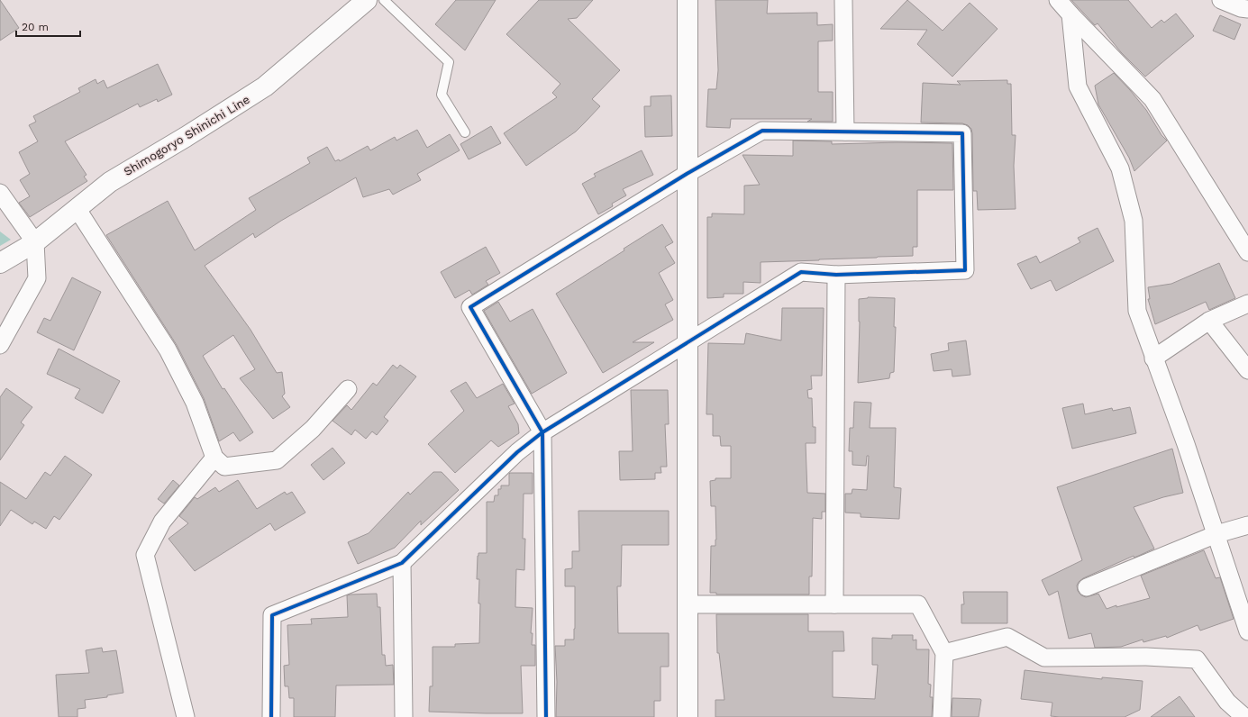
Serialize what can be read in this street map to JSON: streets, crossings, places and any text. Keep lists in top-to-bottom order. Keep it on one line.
{"streets":{"street":["Shimogoryo Shinichi Line"]},"scale_bar":"20 m"}
